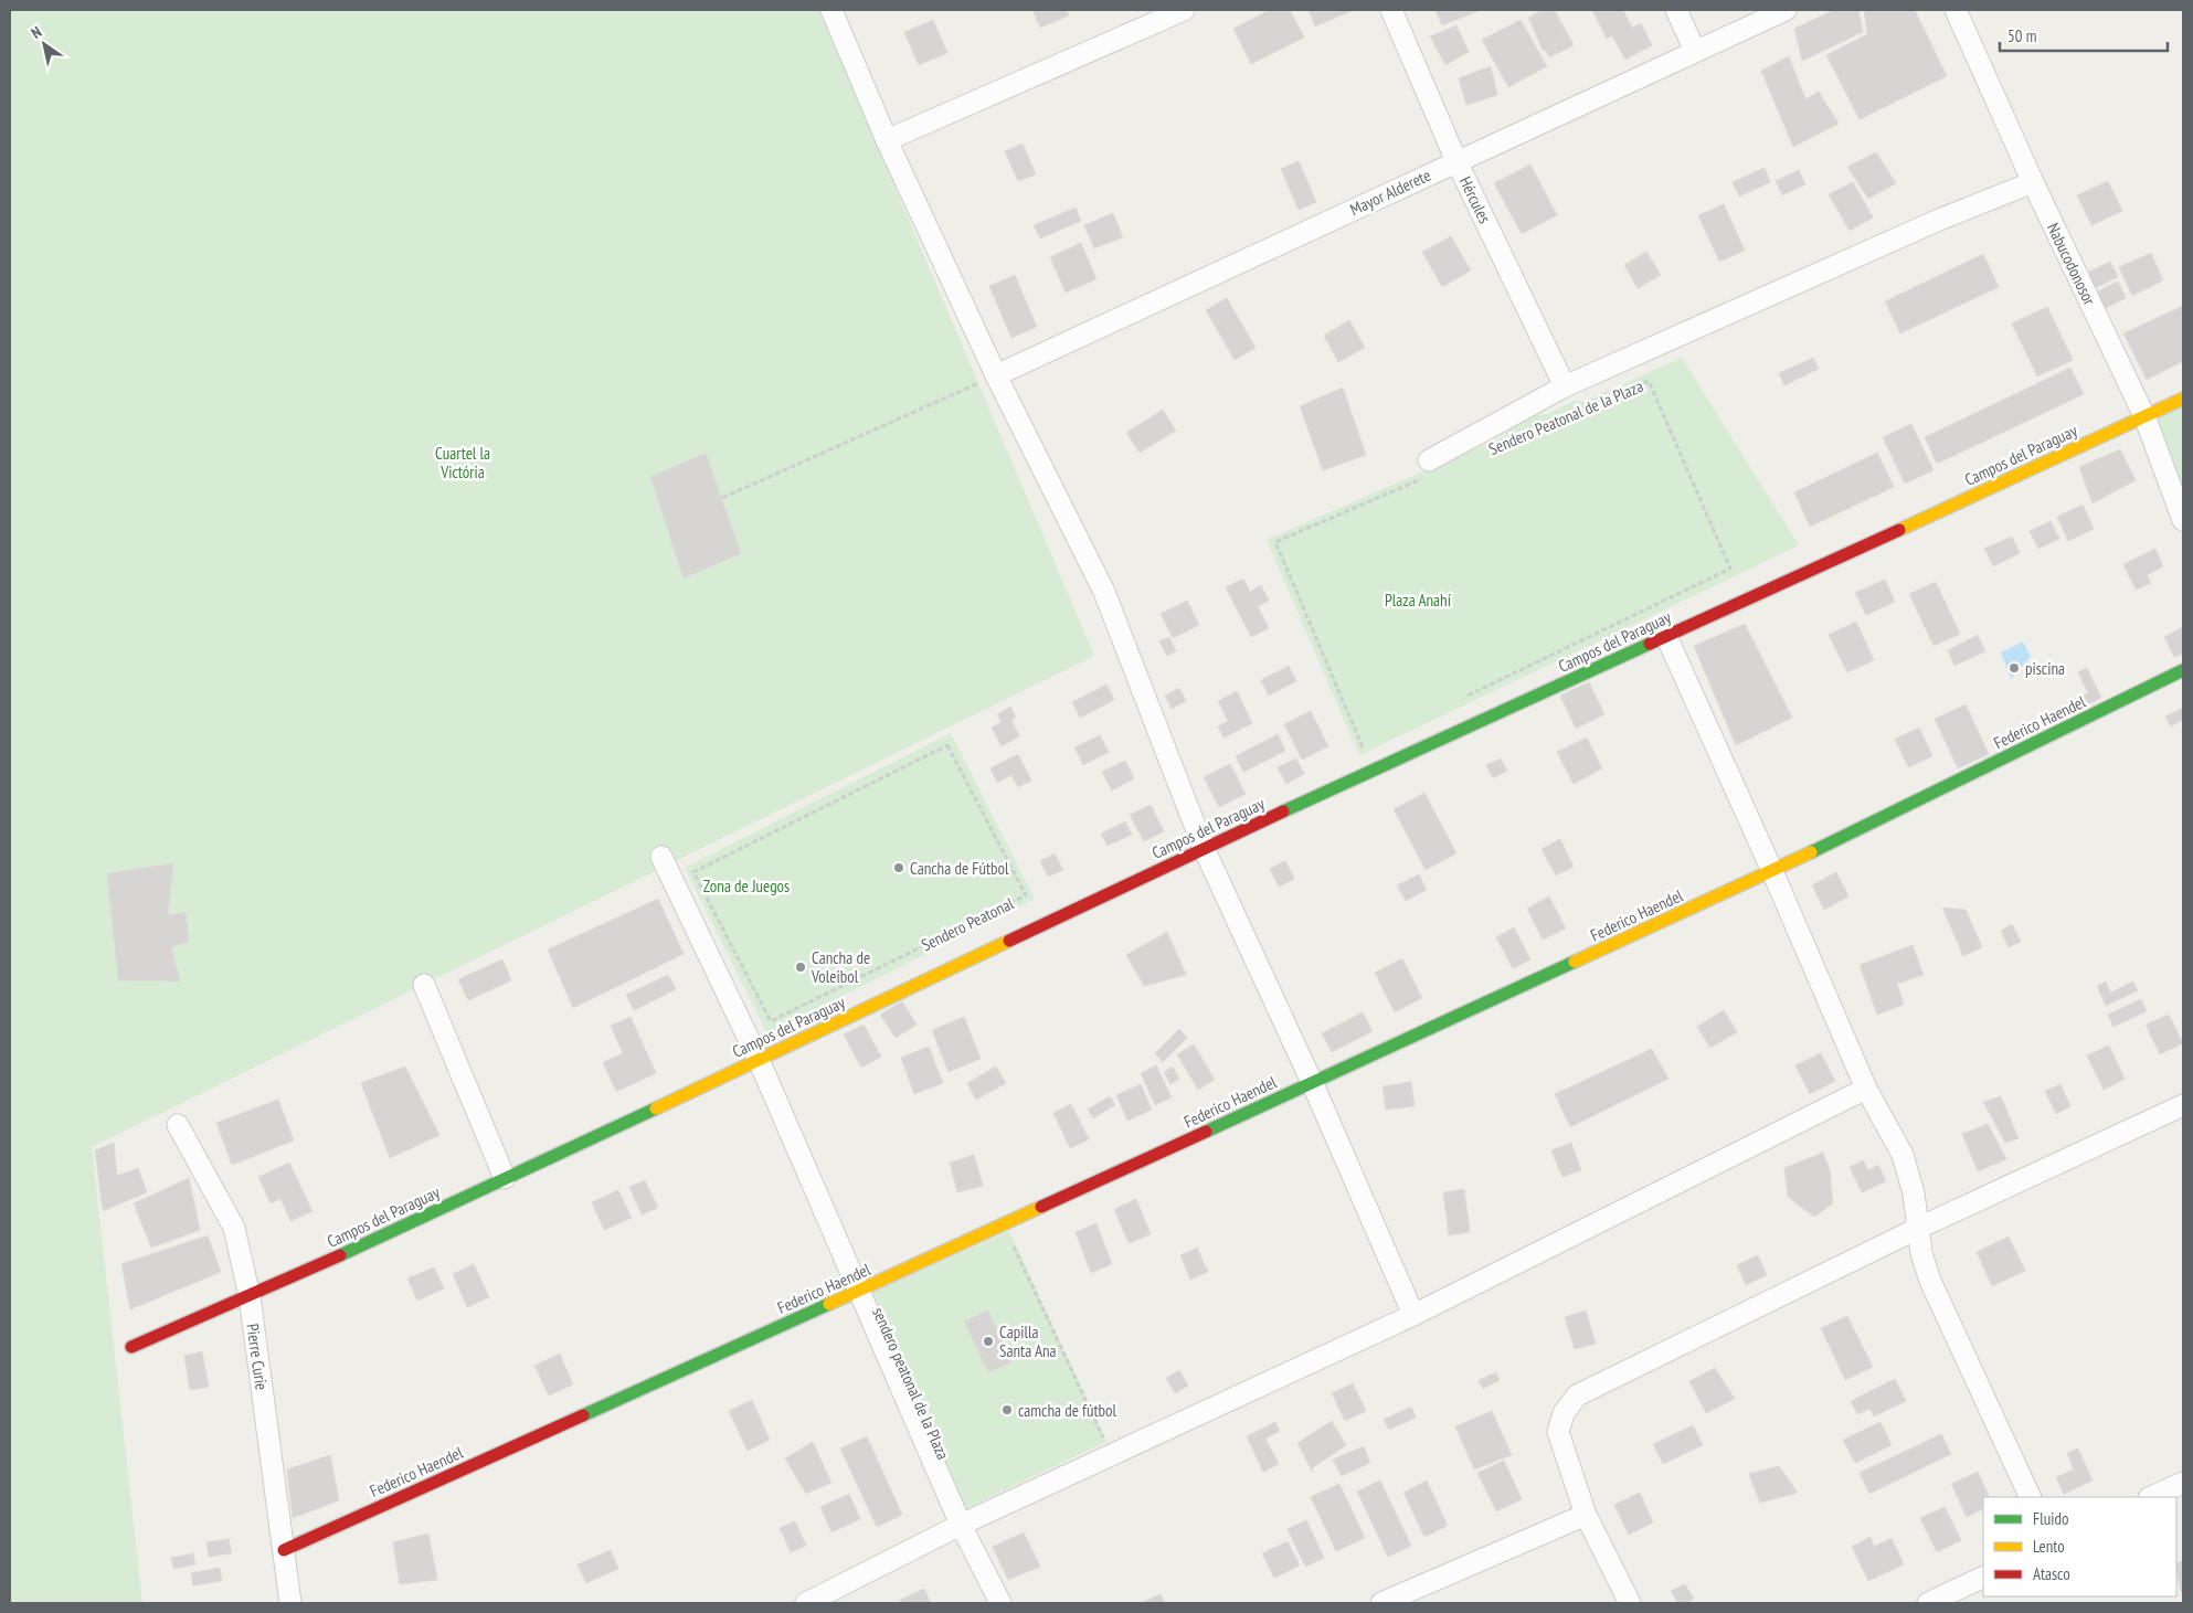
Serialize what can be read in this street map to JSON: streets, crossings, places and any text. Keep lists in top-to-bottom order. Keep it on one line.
{"streets":{"street":["Mayor Alderete","Hércules","Nabucodonosor","Campos del Paraguay","Federico Haendel","Pierre Curie"],"path":["Sendero Peatonal de la Plaza","Sendero Peatonal"]},"crossings":[["Mayor Alderete","Hércules"],["Nabucodonosor","Campos del Paraguay"],["Campos del Paraguay","Pierre Curie"],["Federico Haendel","Pierre Curie"]],"parks":["Cuartel la Victória","Plaza Anahí","Zona de Juegos"],"places":["piscina","Cancha de Fútbol","Cancha de Voleibol","Capilla Santa Ana","camcha de fútbol"],"legend":["Fluido","Lento","Atasco"],"scale_bar":"50 m","north":"top left"}
